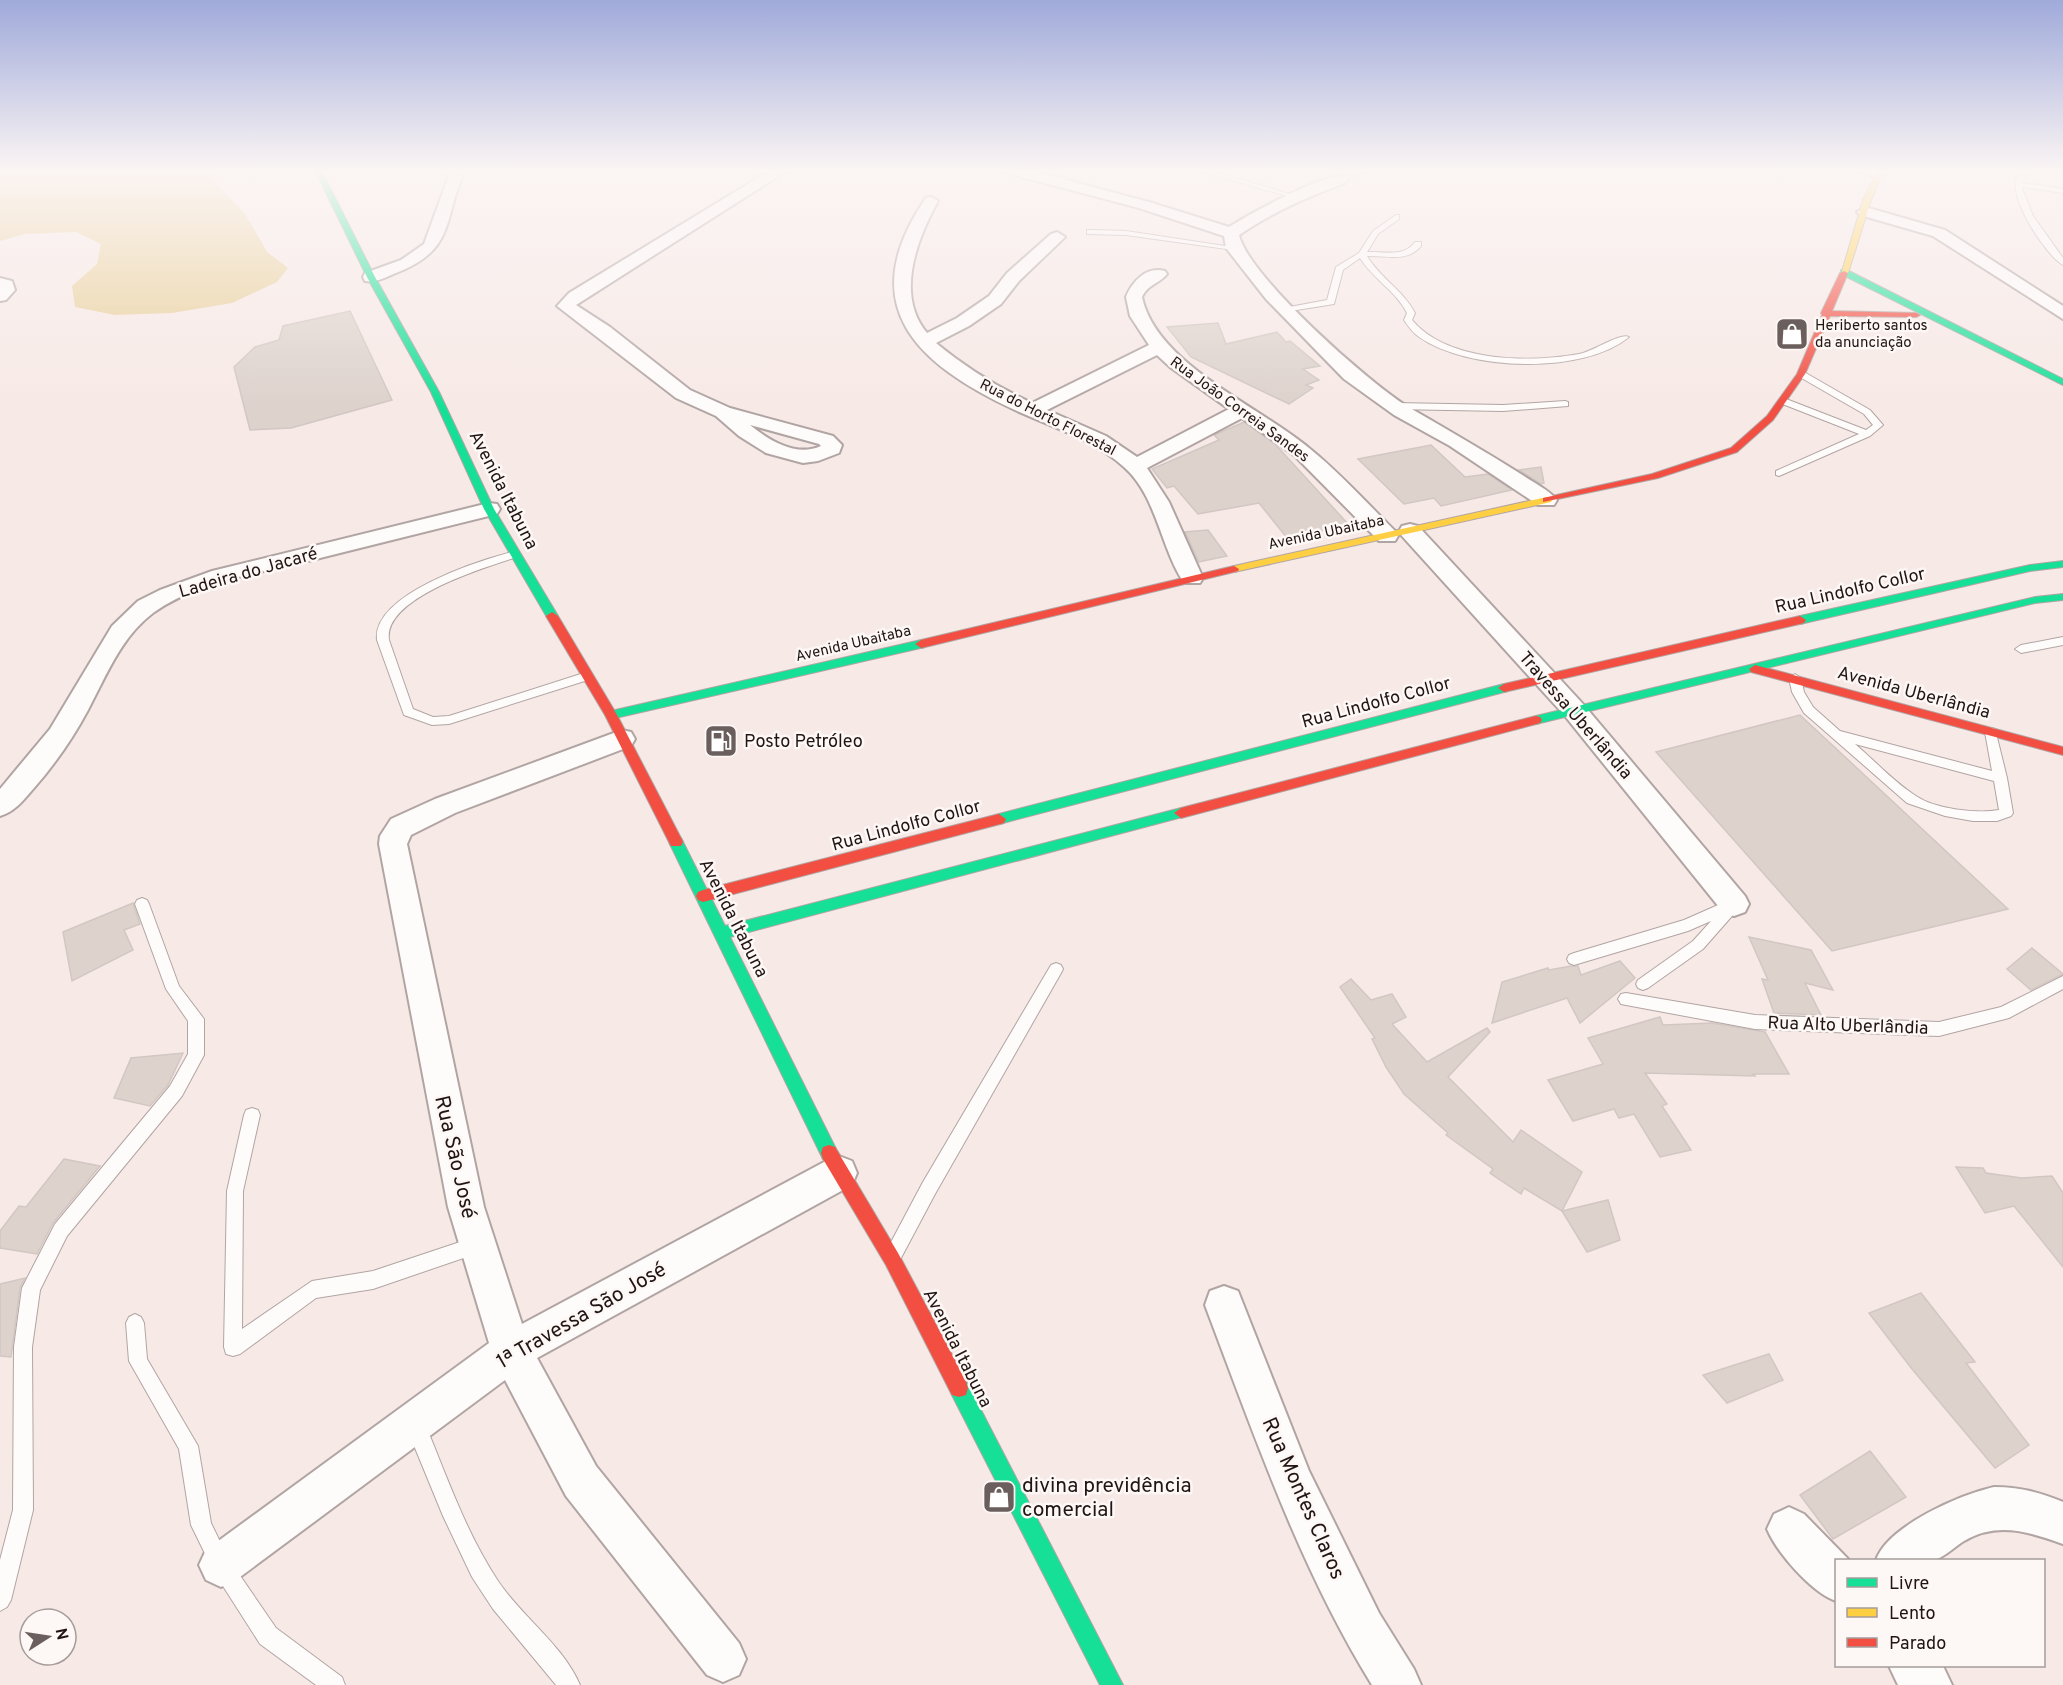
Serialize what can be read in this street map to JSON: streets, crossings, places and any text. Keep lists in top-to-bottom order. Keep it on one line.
{"streets":{"main road":["Avenida Itabuna","Avenida Ubaitaba","Rua Lindolfo Collor","Avenida Uberlândia"],"street":["Rua João Correia Sandes","Rua do Horto Florestal","Ladeira do Jacaré","Travessa Uberlândia","Rua São José","1ª Travessa São José","Rua Montes Claros"],"lane":["Rua Alto Uberlândia"]},"crossings":[["Rua João Correia Sandes","Avenida Ubaitaba"],["Rua João Correia Sandes","Travessa Uberlândia"],["Rua do Horto Florestal","Avenida Ubaitaba"],["Avenida Itabuna","Avenida Ubaitaba"],["Avenida Itabuna","Ladeira do Jacaré"],["Avenida Itabuna","Rua Lindolfo Collor"],["Avenida Itabuna","Rua São José"],["Avenida Itabuna","1ª Travessa São José"],["Avenida Ubaitaba","Travessa Uberlândia"],["Avenida Ubaitaba","Rua São José"],["Rua Lindolfo Collor","Travessa Uberlândia"],["Rua São José","1ª Travessa São José"]],"places":{"shop":["Heriberto santos da anunciação","divina previdência comercial"],"fuel station":["Posto Petróleo"]},"legend":["Livre","Lento","Parado"],"north":"right"}
